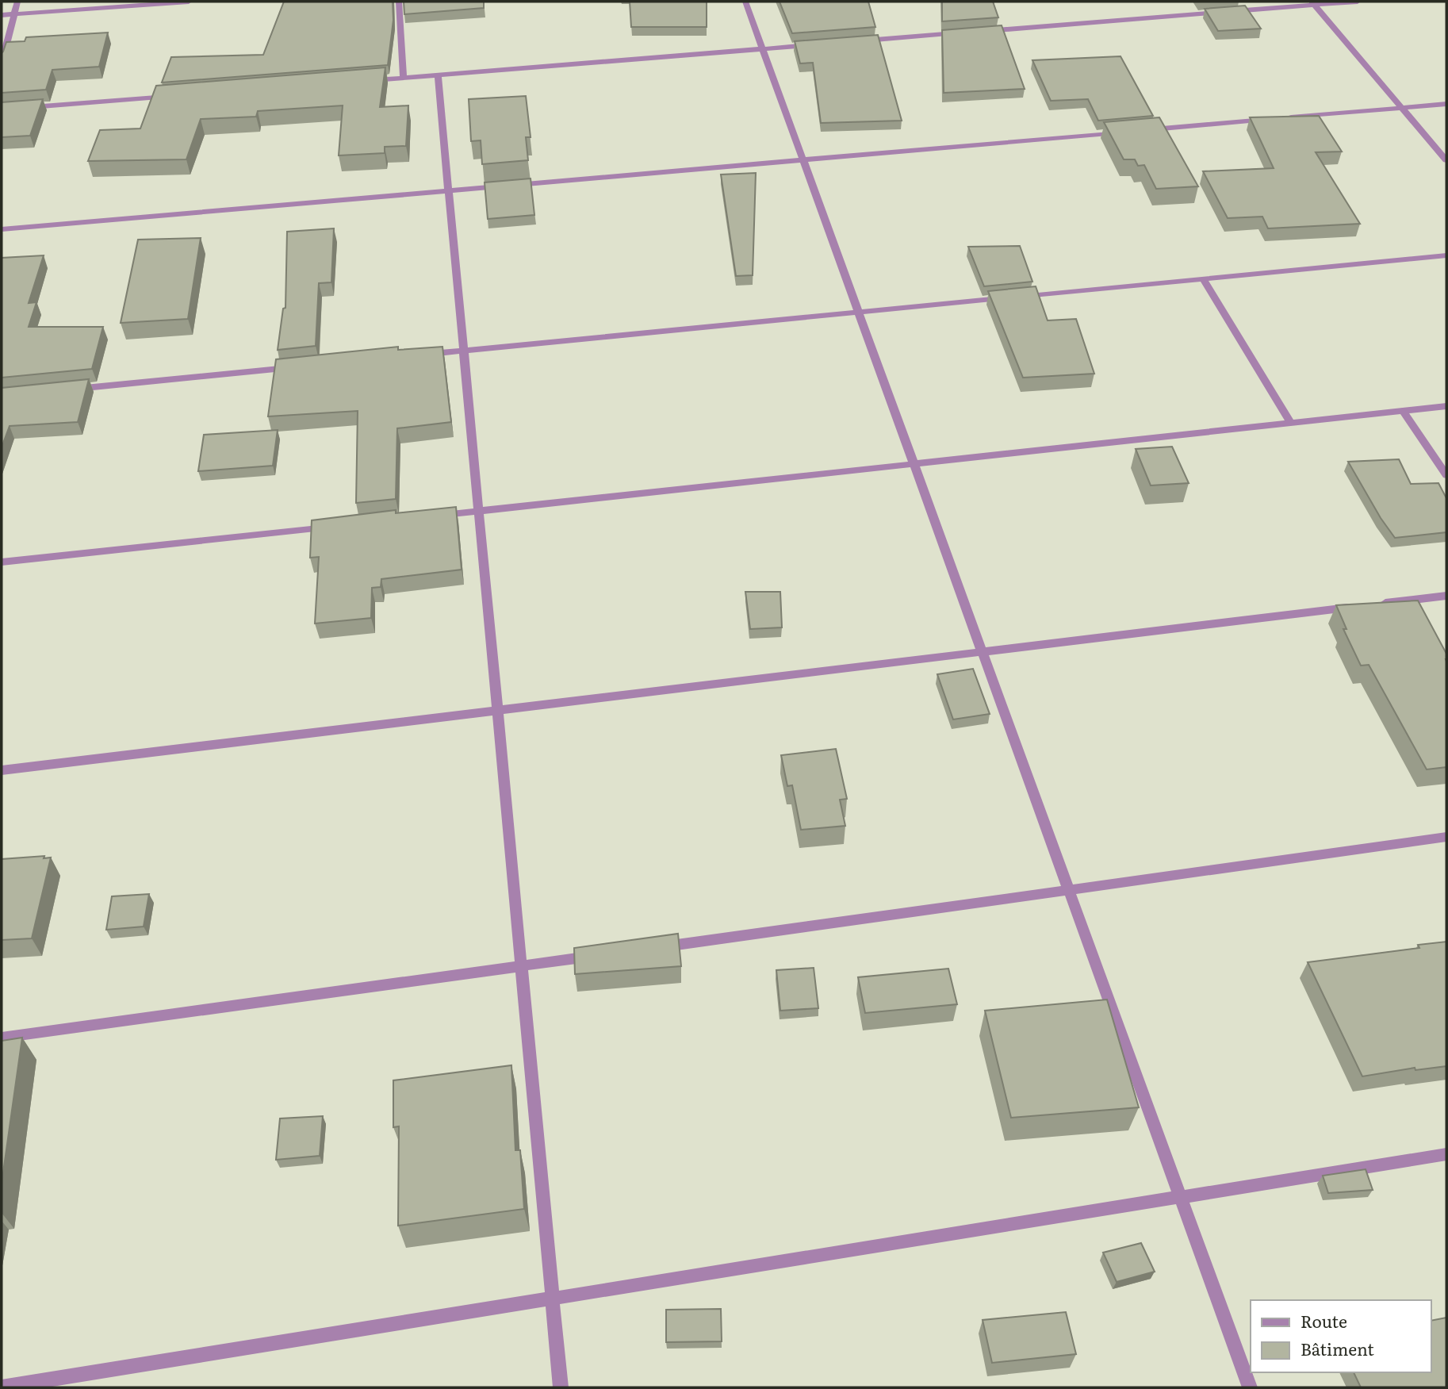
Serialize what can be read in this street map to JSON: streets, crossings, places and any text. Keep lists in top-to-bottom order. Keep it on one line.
{"legend":["Route","Bâtiment"]}
